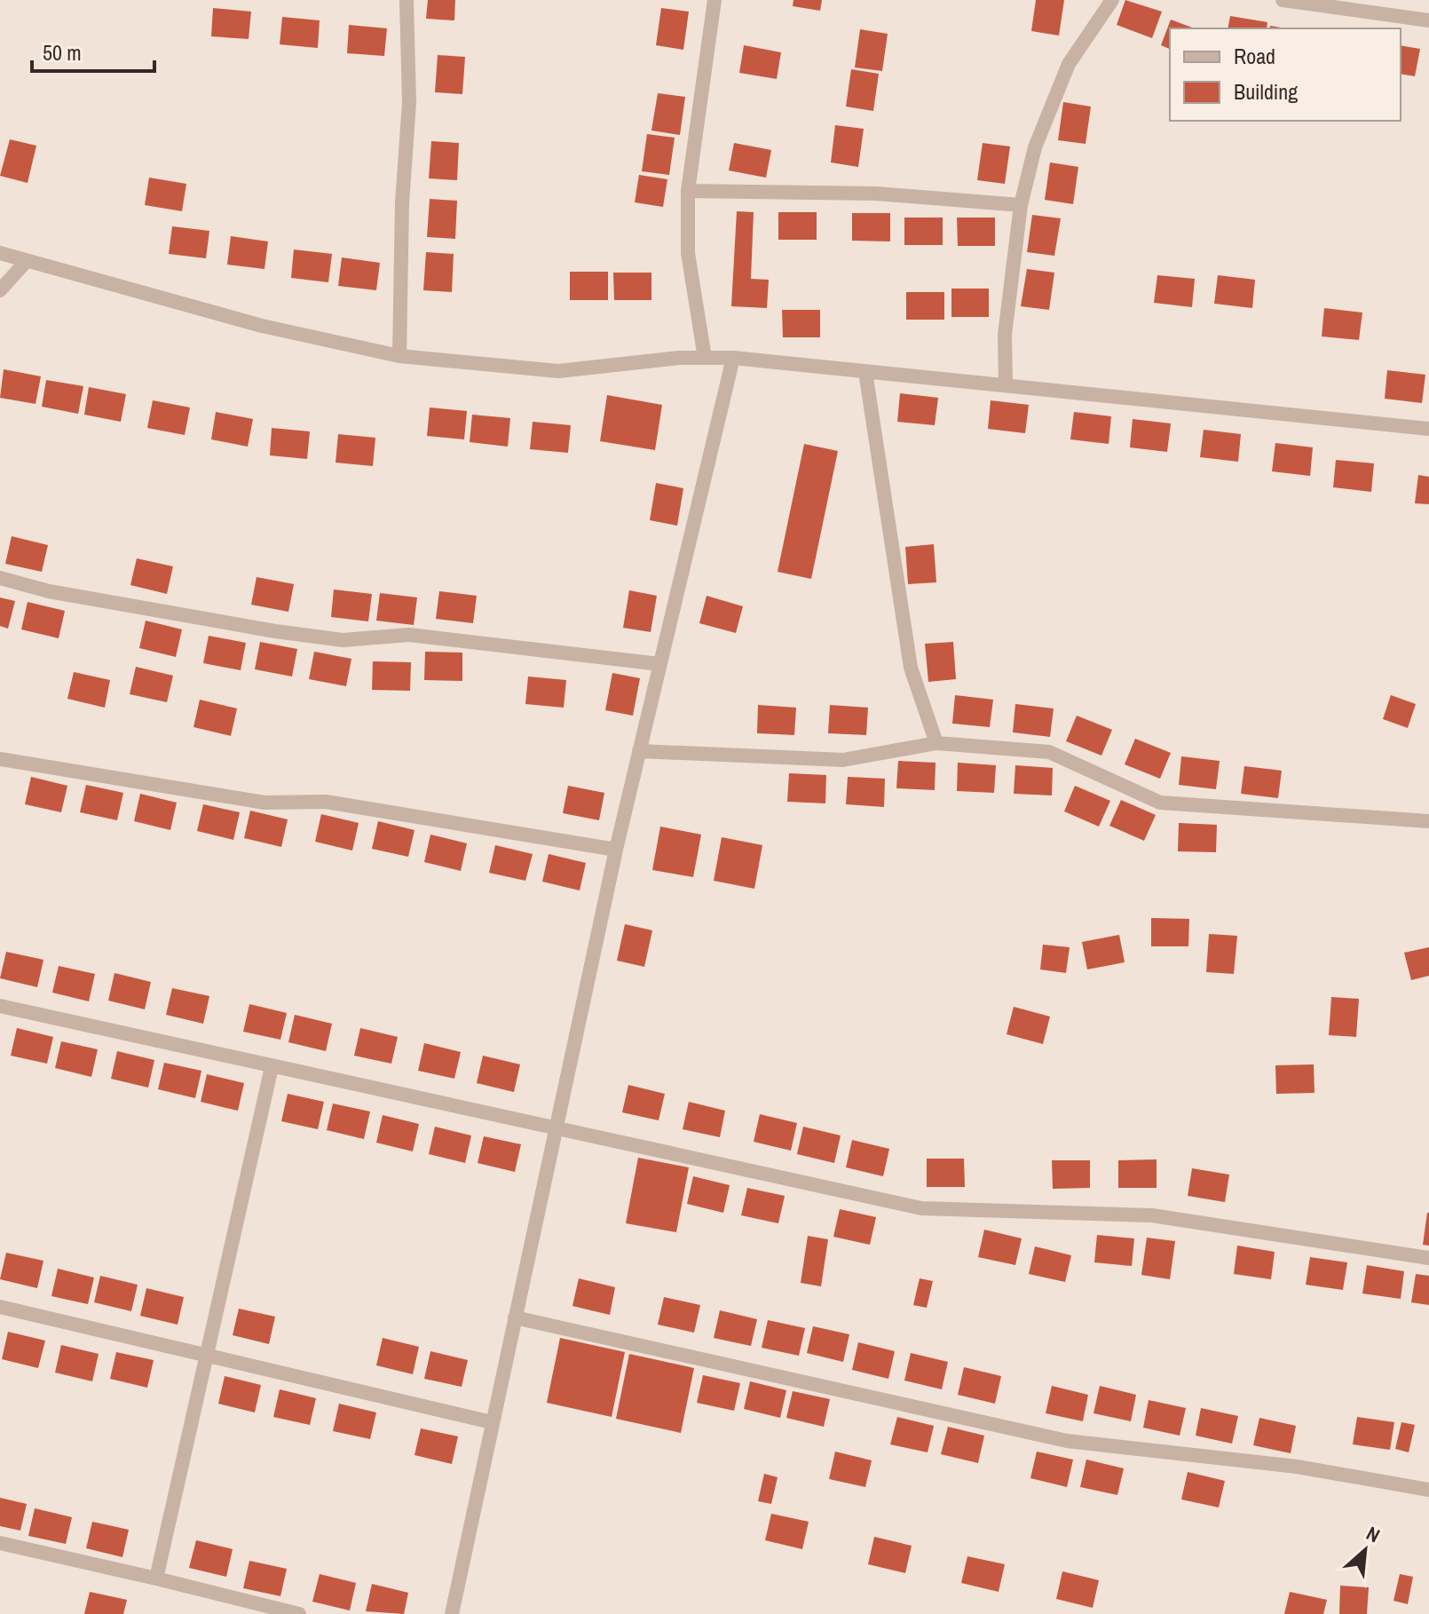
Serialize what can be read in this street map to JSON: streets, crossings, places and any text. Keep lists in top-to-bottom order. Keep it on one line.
{"legend":["Road","Building"],"scale_bar":"50 m","north":"top right"}
